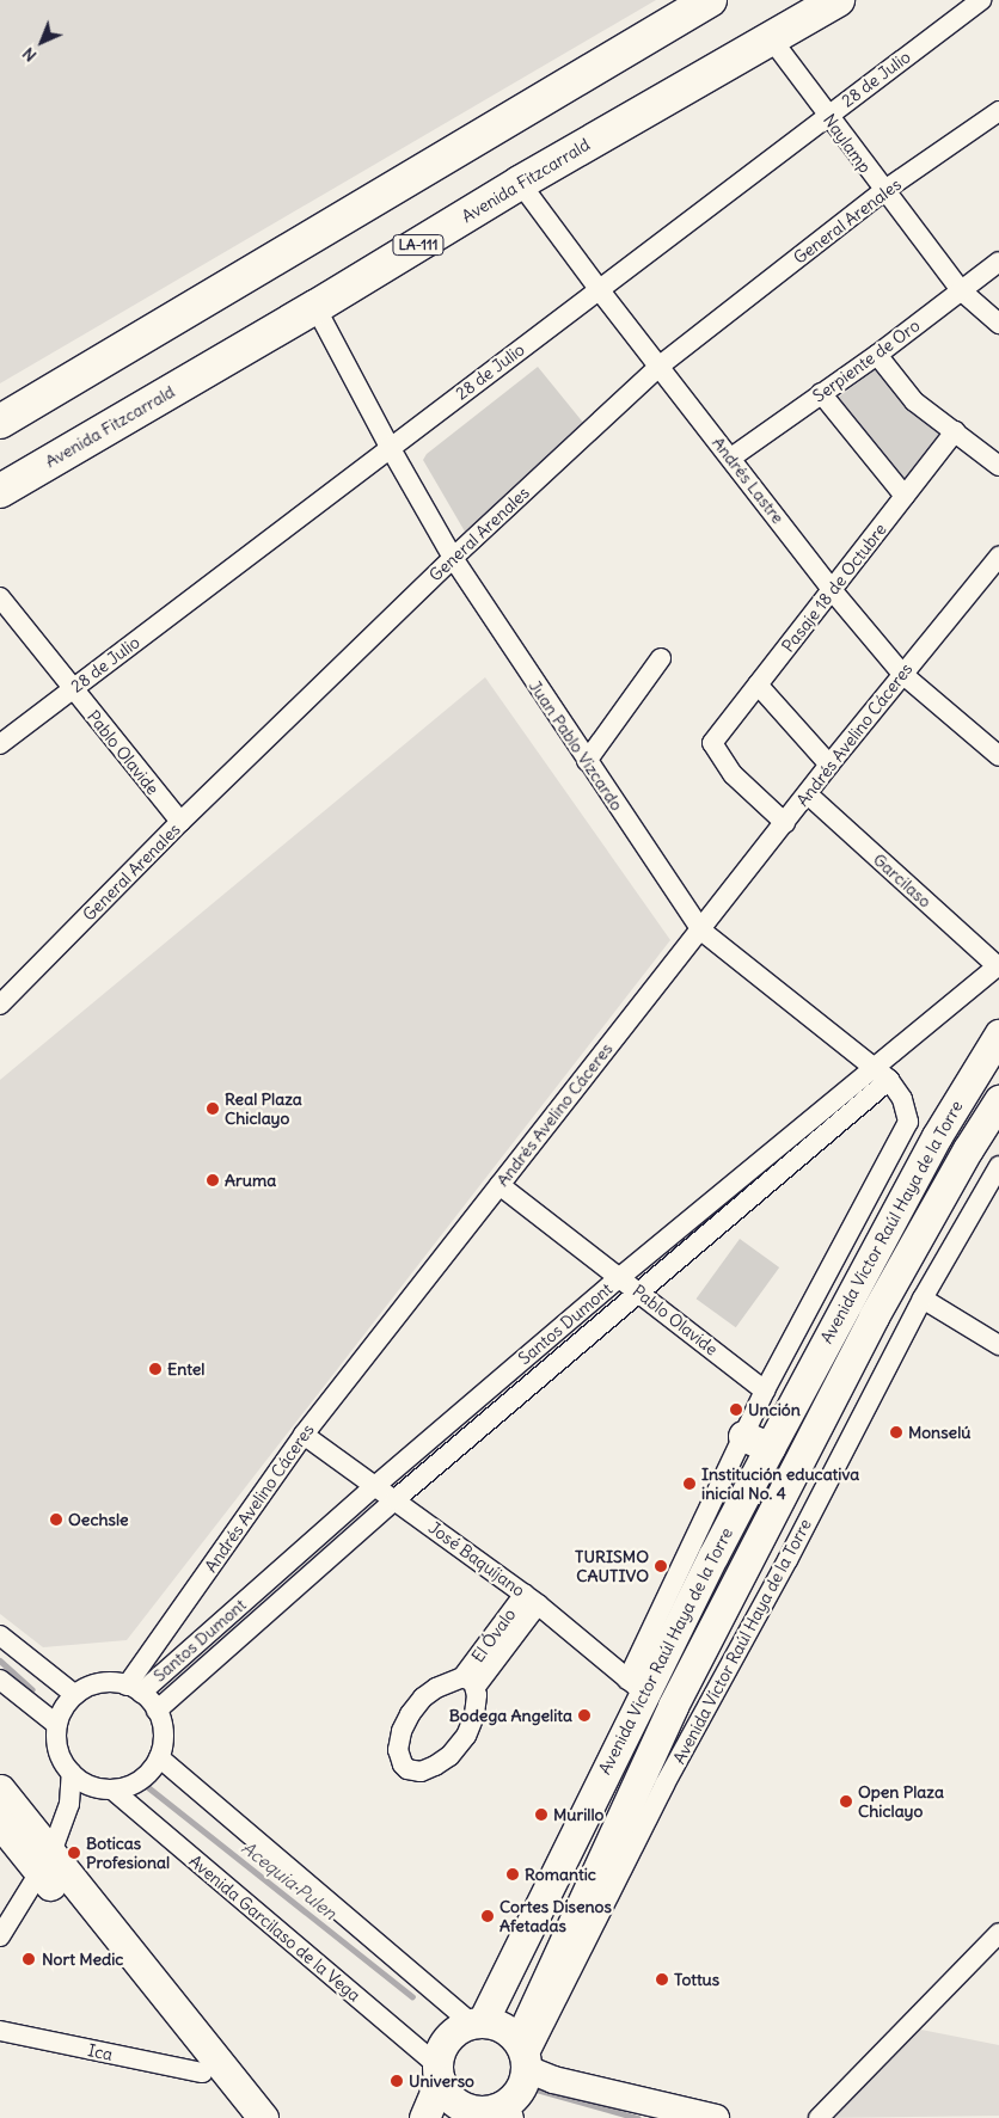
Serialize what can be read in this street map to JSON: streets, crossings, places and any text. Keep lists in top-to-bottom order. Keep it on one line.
{"streets":{"highway":["Avenida Fitzcarrald","LA-111"],"main road":["Avenida Victor Raúl Haya de la Torre"],"street":["28 de Julio","Naylamp","General Arenales","Serpiente de Oro","Andrés Lastre","Pasaje 18 de Octubre","Andrés Avelino Cáceres","Juan Pablo Vizcardo","Pablo Olavide","Garcilaso","Santos Dumont","José Baquíjano","El Óvalo","Avenida Víctor Raúl Haya de la Torre","Avenida Garcilaso de la Vega","Ica"]},"crossings":[["28 de Julio","Naylamp"],["28 de Julio","Andrés Lastre"],["28 de Julio","Juan Pablo Vizcardo"],["28 de Julio","Pablo Olavide"],["Naylamp","Avenida Fitzcarrald"],["Naylamp","General Arenales"],["Naylamp","Serpiente de Oro"],["Avenida Fitzcarrald","Andrés Lastre"],["Avenida Fitzcarrald","Juan Pablo Vizcardo"],["General Arenales","Andrés Lastre"],["General Arenales","Juan Pablo Vizcardo"],["General Arenales","Pablo Olavide"],["Serpiente de Oro","Andrés Lastre"],["Andrés Lastre","Pasaje 18 de Octubre"],["Andrés Lastre","Andrés Avelino Cáceres"],["Pasaje 18 de Octubre","Andrés Avelino Cáceres"],["Andrés Avelino Cáceres","Juan Pablo Vizcardo"],["Andrés Avelino Cáceres","Pablo Olavide"],["Andrés Avelino Cáceres","Garcilaso"],["Andrés Avelino Cáceres","Santos Dumont"],["Andrés Avelino Cáceres","José Baquíjano"],["Andrés Avelino Cáceres","Avenida Garcilaso de la Vega"],["Juan Pablo Vizcardo","Pablo Olavide"],["Juan Pablo Vizcardo","Santos Dumont"],["Pablo Olavide","Santos Dumont"],["Garcilaso","Santos Dumont"],["Avenida Victor Raúl Haya de la Torre","José Baquíjano"],["Avenida Victor Raúl Haya de la Torre","Avenida Víctor Raúl Haya de la Torre"],["Avenida Victor Raúl Haya de la Torre","Avenida Garcilaso de la Vega"],["Santos Dumont","José Baquíjano"],["Santos Dumont","Avenida Garcilaso de la Vega"],["José Baquíjano","El Óvalo"],["Avenida Víctor Raúl Haya de la Torre","Avenida Garcilaso de la Vega"]],"water":["Acequia Pulen"],"places":["Real Plaza Chiclayo","Aruma","Entel","Unción","Monselú","Institución educativa inicial No. 4","Oechsle","TURISMO CAUTIVO","Bodega Angelita","Open Plaza Chiclayo","Murillo","Boticas Profesional","Romantic","Cortes Disenos Afetadas","Nort Medic","Tottus","Universo"],"north":"bottom left"}
